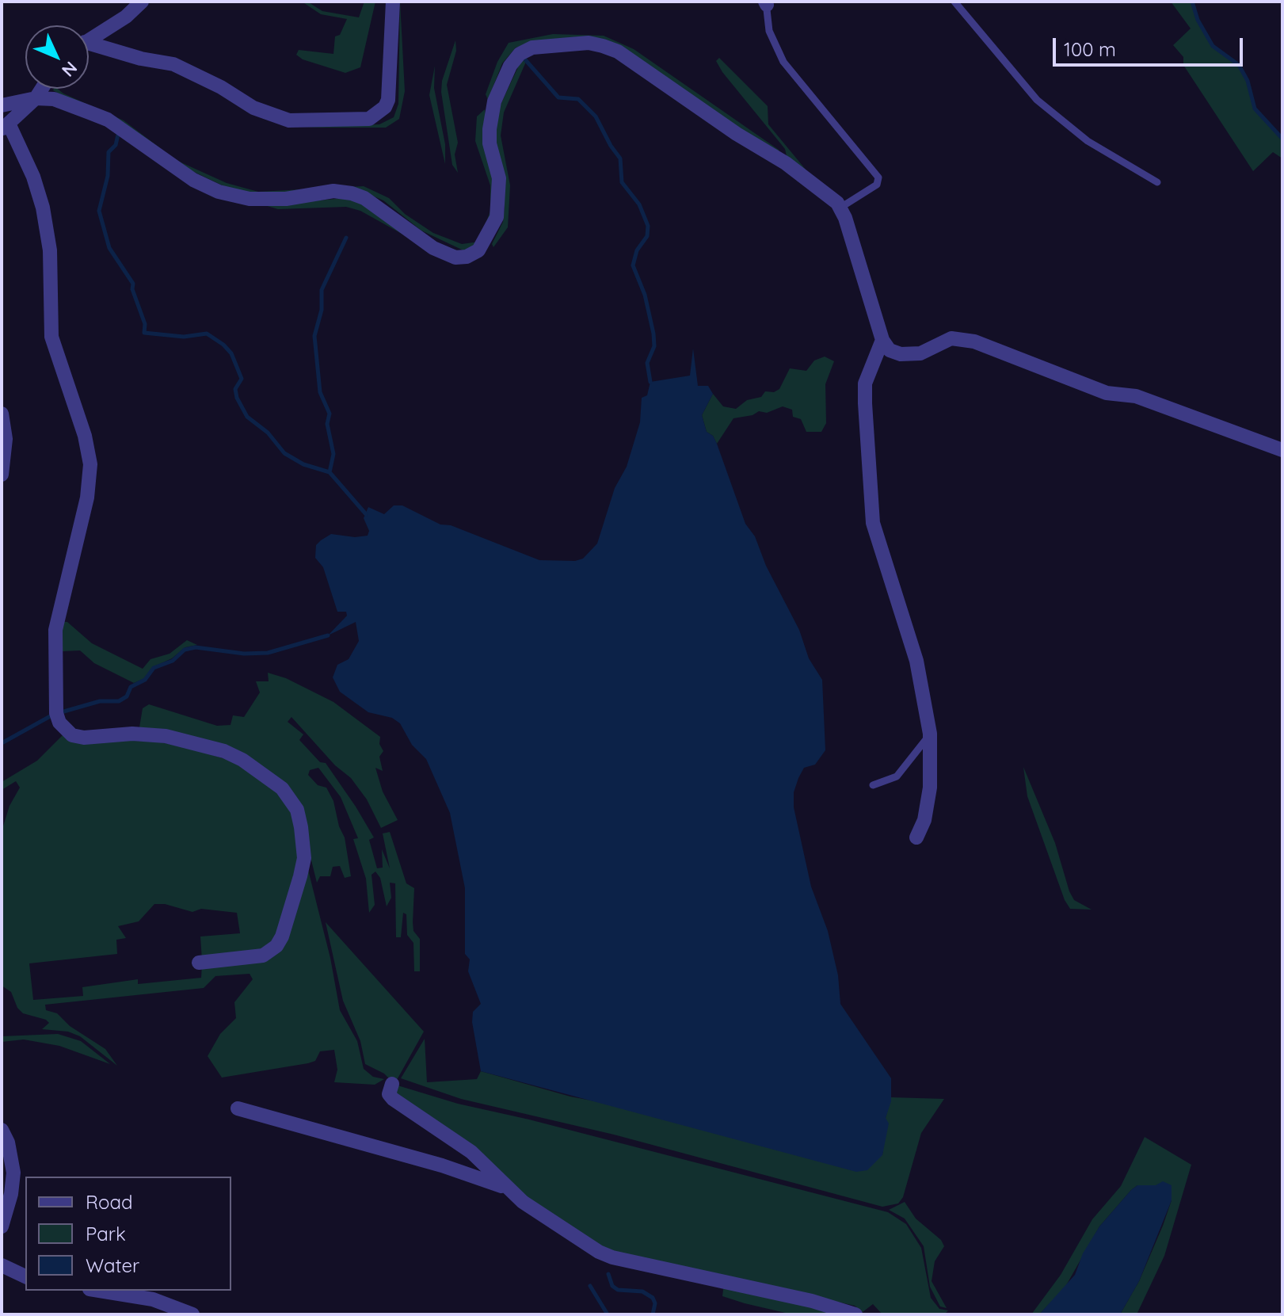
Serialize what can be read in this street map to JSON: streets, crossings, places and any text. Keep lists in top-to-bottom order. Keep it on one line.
{"legend":["Road","Park","Water"],"scale_bar":"100 m","north":"bottom right"}
